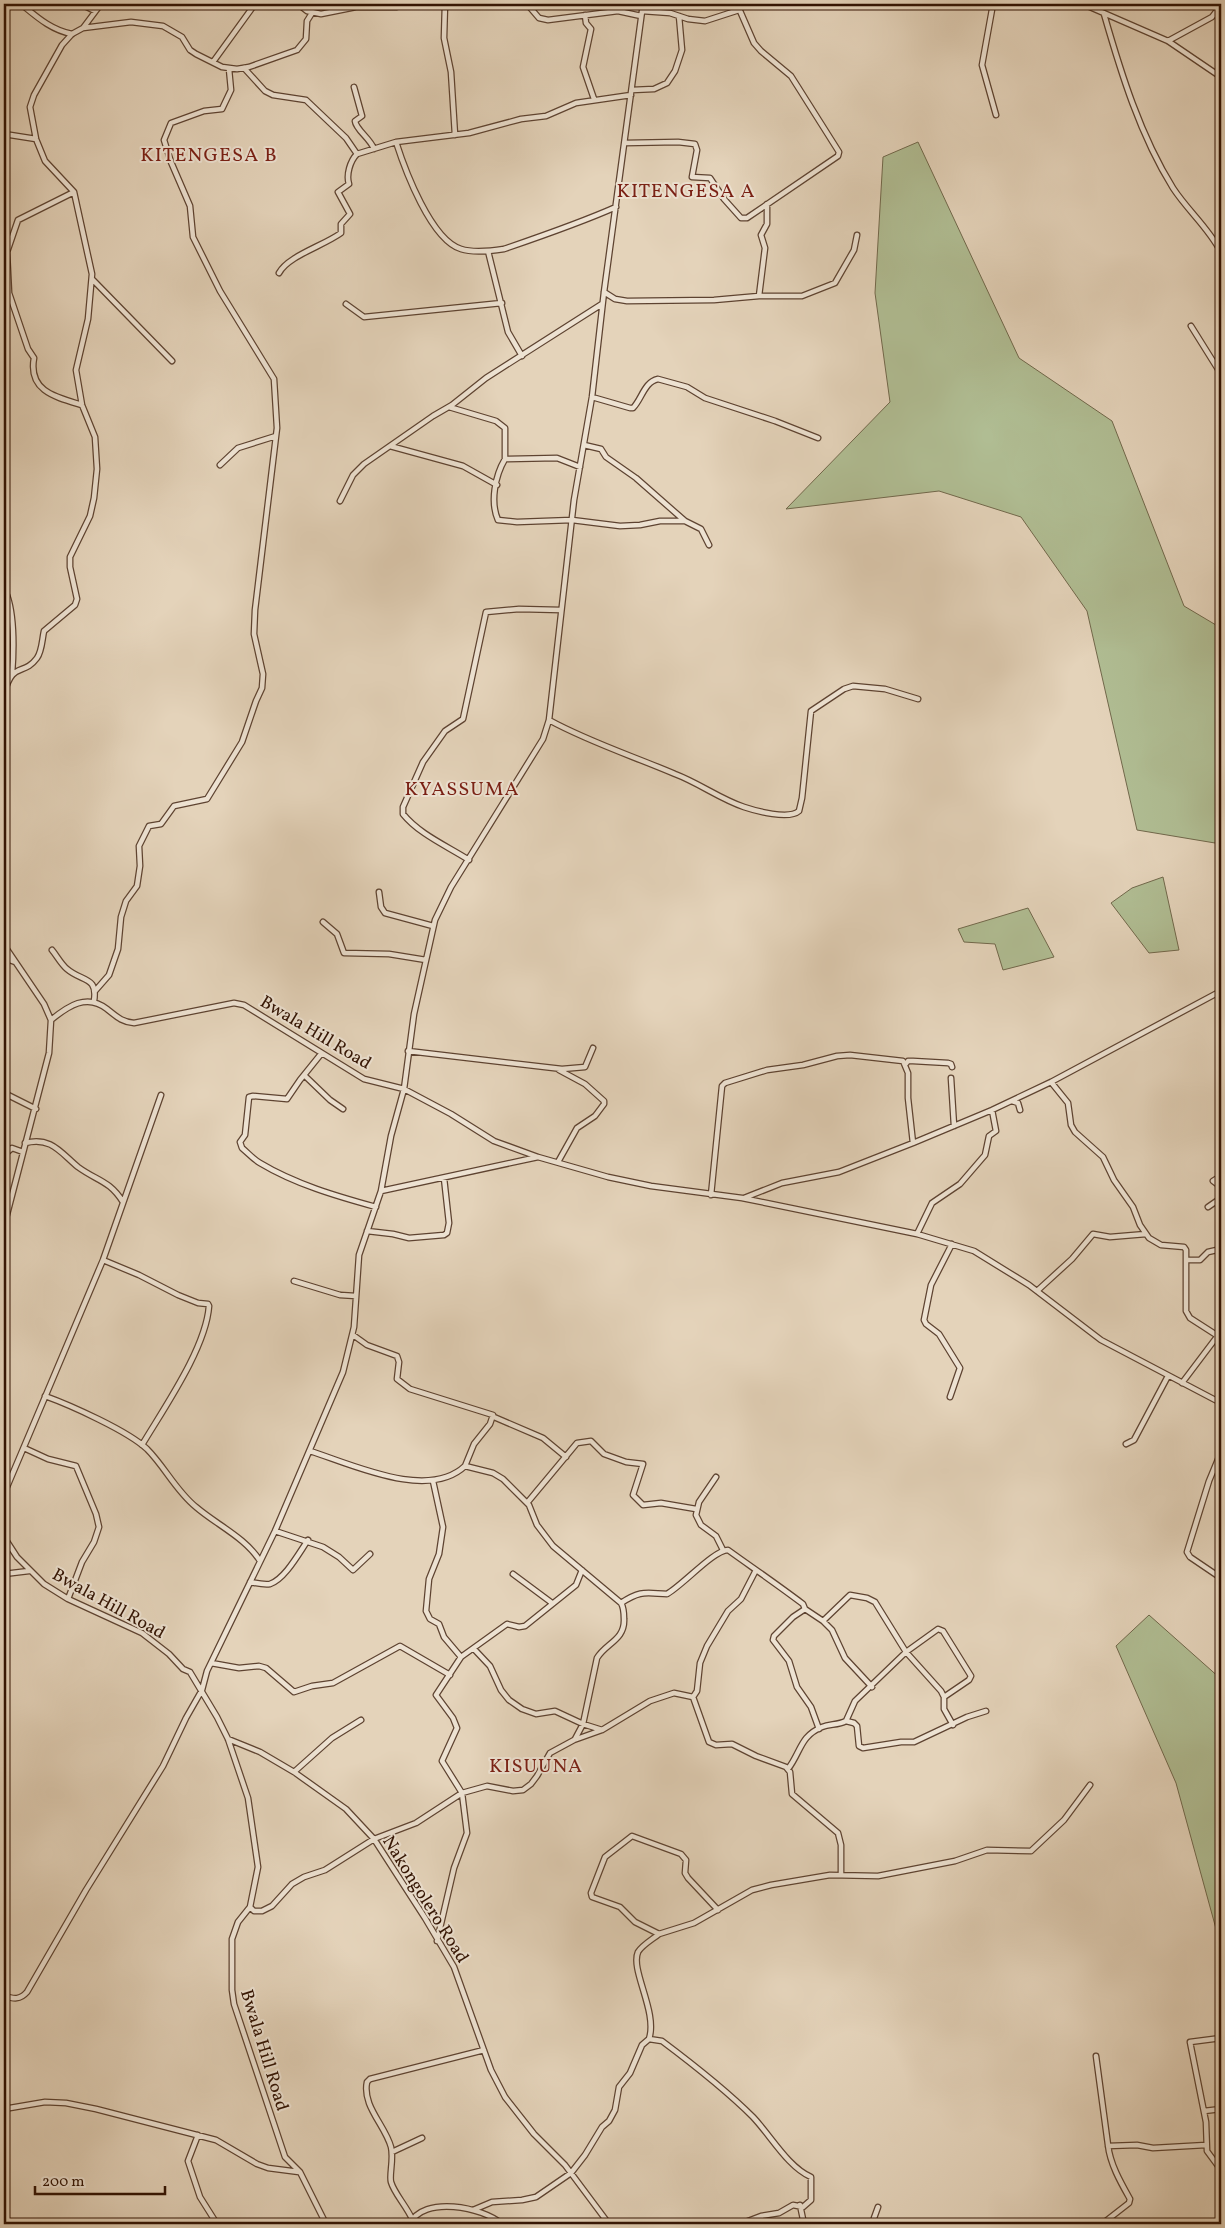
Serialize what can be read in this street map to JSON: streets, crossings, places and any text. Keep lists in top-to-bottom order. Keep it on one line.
{"streets":{"street":["Bwala Hill Road","Nakongolero Road"]},"crossings":[["Bwala Hill Road","Nakongolero Road"]],"districts":["KITENGESA B","KITENGESA A","KYASSUMA","KISUUNA"],"scale_bar":"200 m"}
